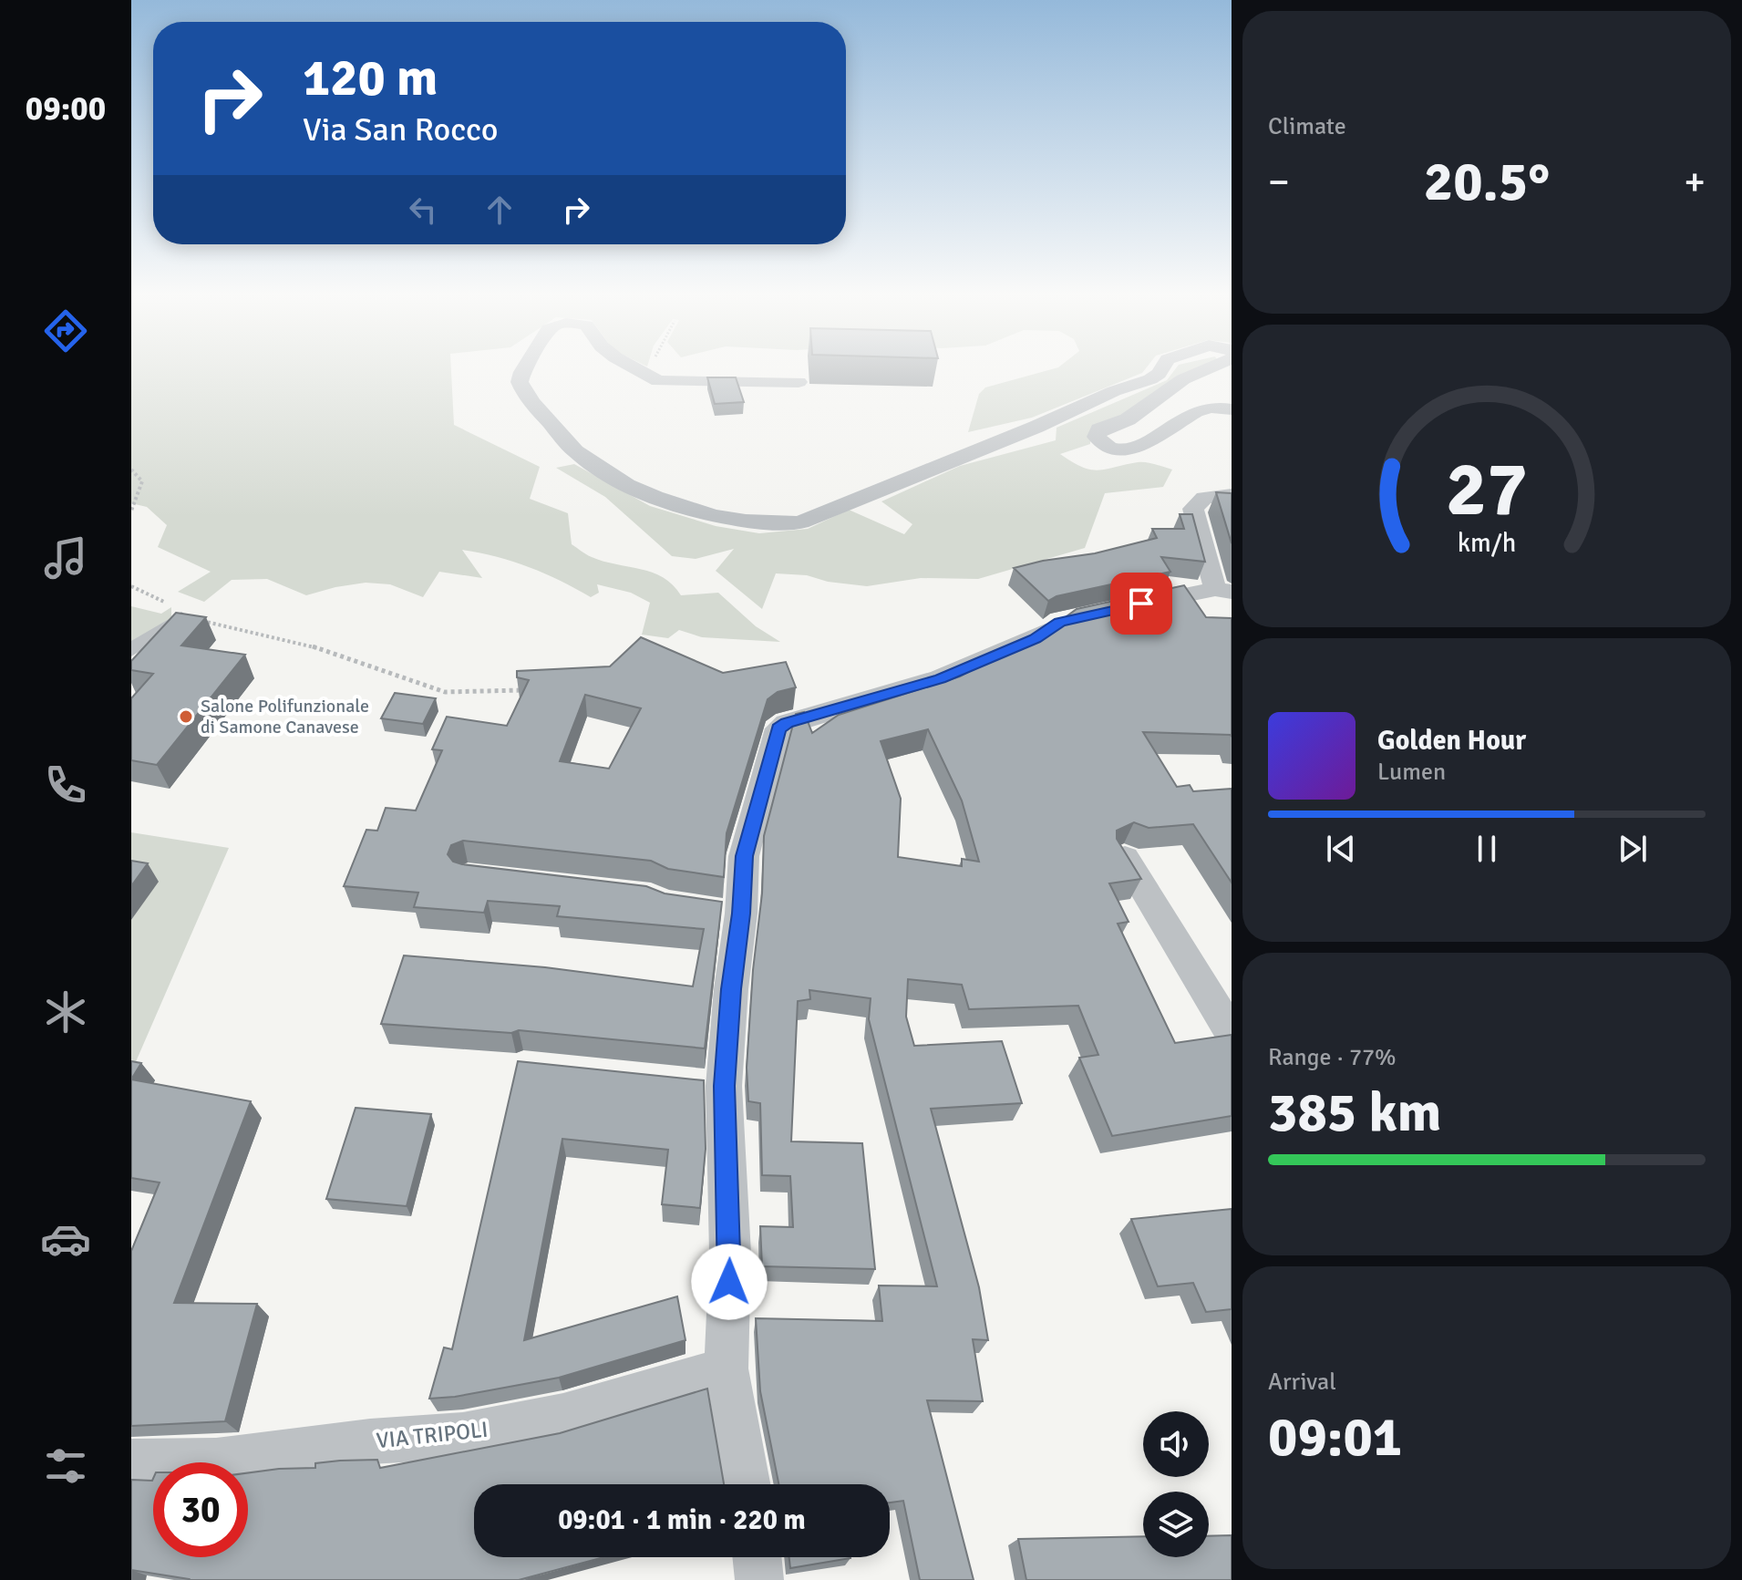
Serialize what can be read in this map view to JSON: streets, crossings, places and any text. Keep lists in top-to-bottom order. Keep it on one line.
{"streets":{"street":["VIA TRIPOLI"]},"places":["Salone Polifunzionale di Samone Canavese"],"page":{"tabs":"09:00","tile":["Climate",["Range · 77%","385 km"],["Arrival","09:01"]],"turn":["120 m","Via San Rocco"],"heat":["−","20.5°","+"],"song":["Golden Hour","Lumen"],"limit":"30","trip":"09:01 · 1 min · 220 m","gauge":["27","km/h"]}}
